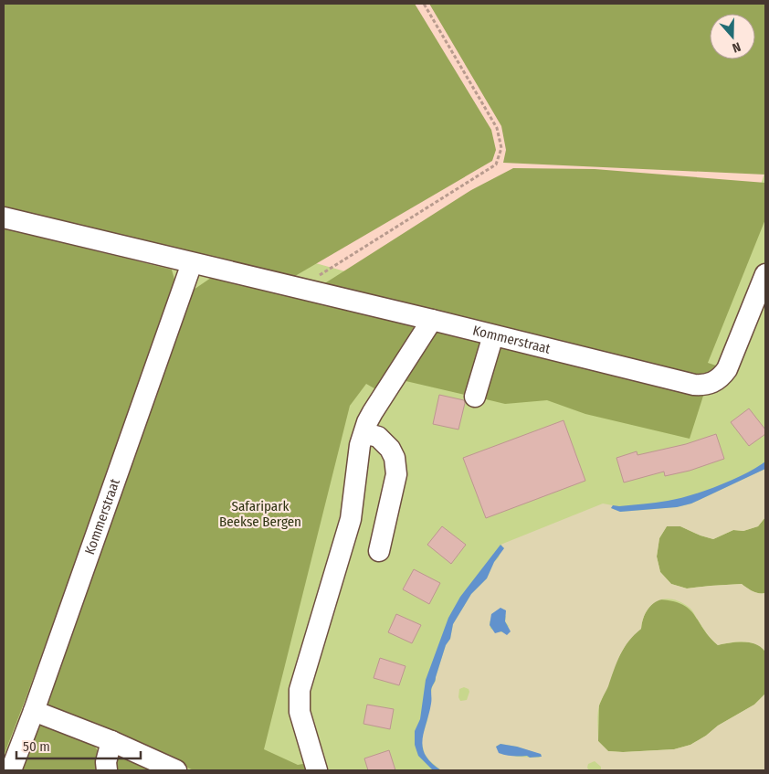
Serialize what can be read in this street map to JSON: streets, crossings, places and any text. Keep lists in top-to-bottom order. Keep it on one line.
{"streets":{"lane":["Kommerstraat"]},"parks":["Safaripark Beekse Bergen"],"scale_bar":"50 m","north":"bottom"}
